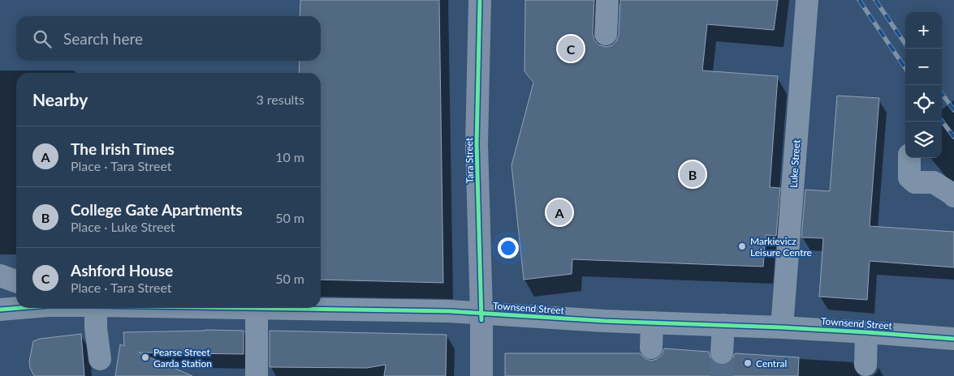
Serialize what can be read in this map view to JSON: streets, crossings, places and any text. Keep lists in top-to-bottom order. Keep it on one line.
{"streets":{"main road":["Tara Street"],"street":["Luke Street","Townsend Street"]},"crossings":[["Tara Street","Townsend Street"],["Luke Street","Townsend Street"]],"places":["Markievicz Leisure Centre","Pearse Street Garda Station","Central"],"page":{"map_buttons":["+","−"],"search":"Search here","pins":["C","B","A"],"heading":["Nearby","3 results"],"list":[{"mark":"A","name":"The Irish Times","note":"Place · Tara Street","value":"10 m"},{"mark":"B","name":"College Gate Apartments","note":"Place · Luke Street","value":"50 m"},{"mark":"C","name":"Ashford House","note":"Place · Tara Street","value":"50 m"}]}}
